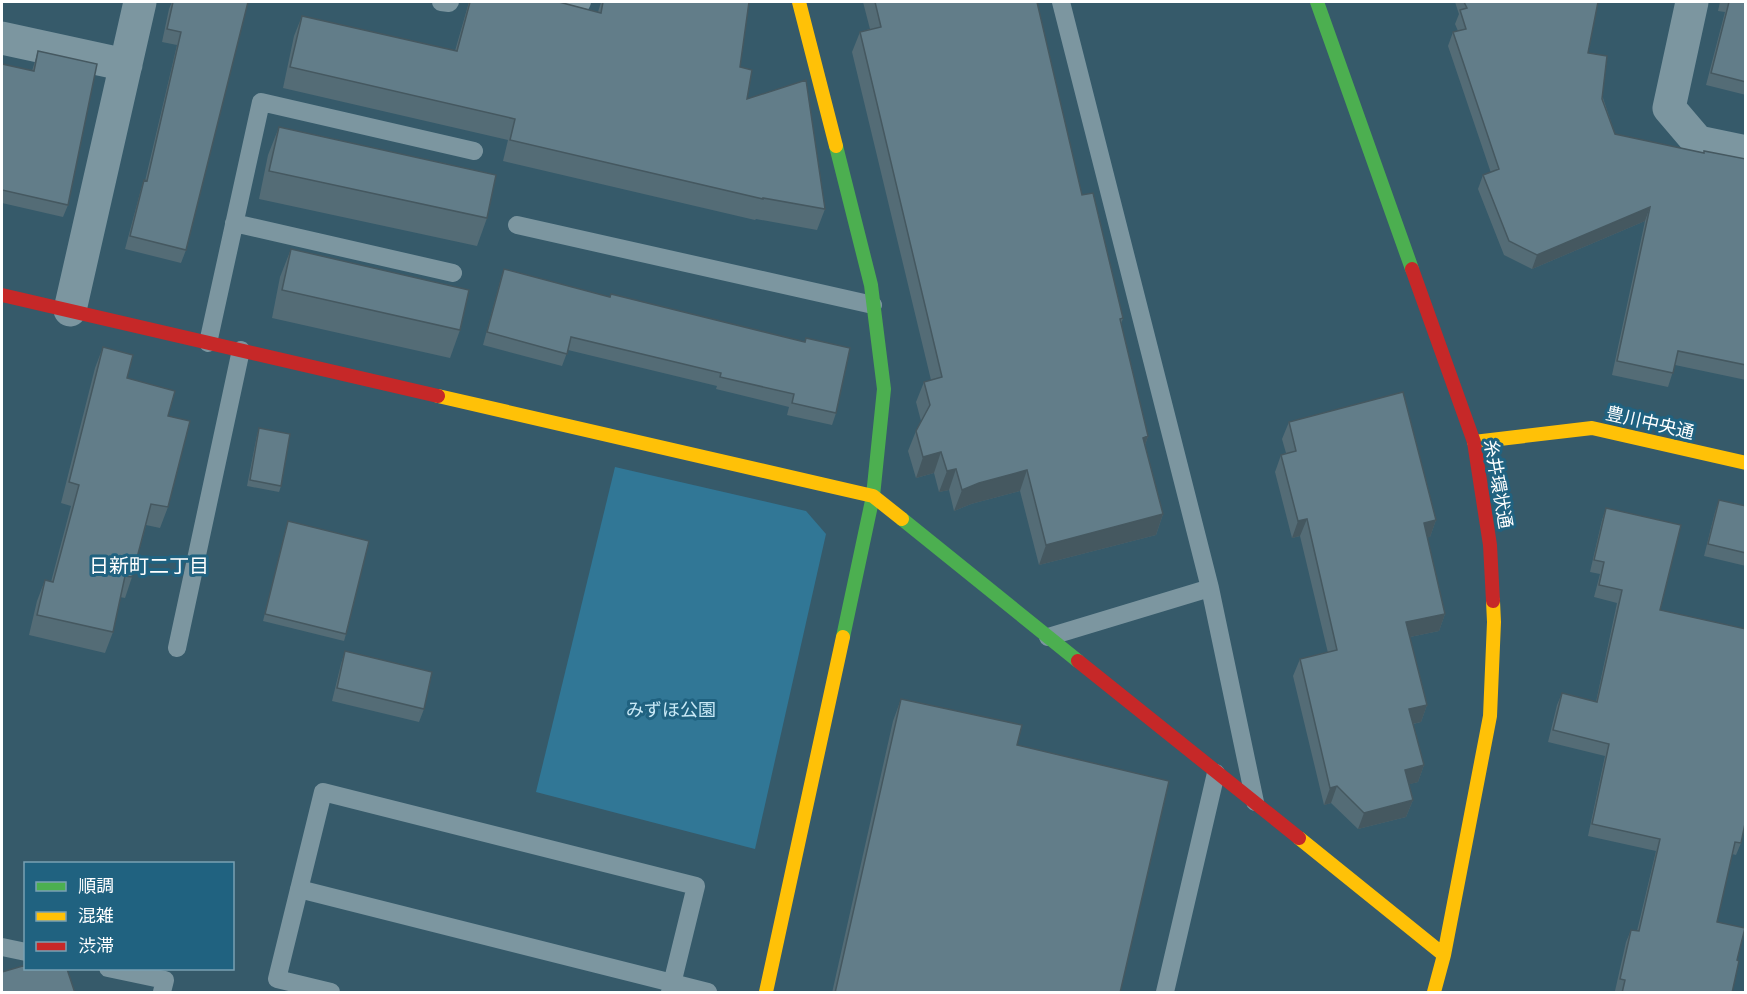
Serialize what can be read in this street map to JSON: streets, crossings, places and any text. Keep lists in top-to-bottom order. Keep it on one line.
{"streets":{"street":["豊川中央通","糸井環状通"]},"crossings":[["豊川中央通","糸井環状通"]],"districts":["日新町二丁目"],"parks":["みずほ公園"],"legend":["順調","混雑","渋滞"]}
